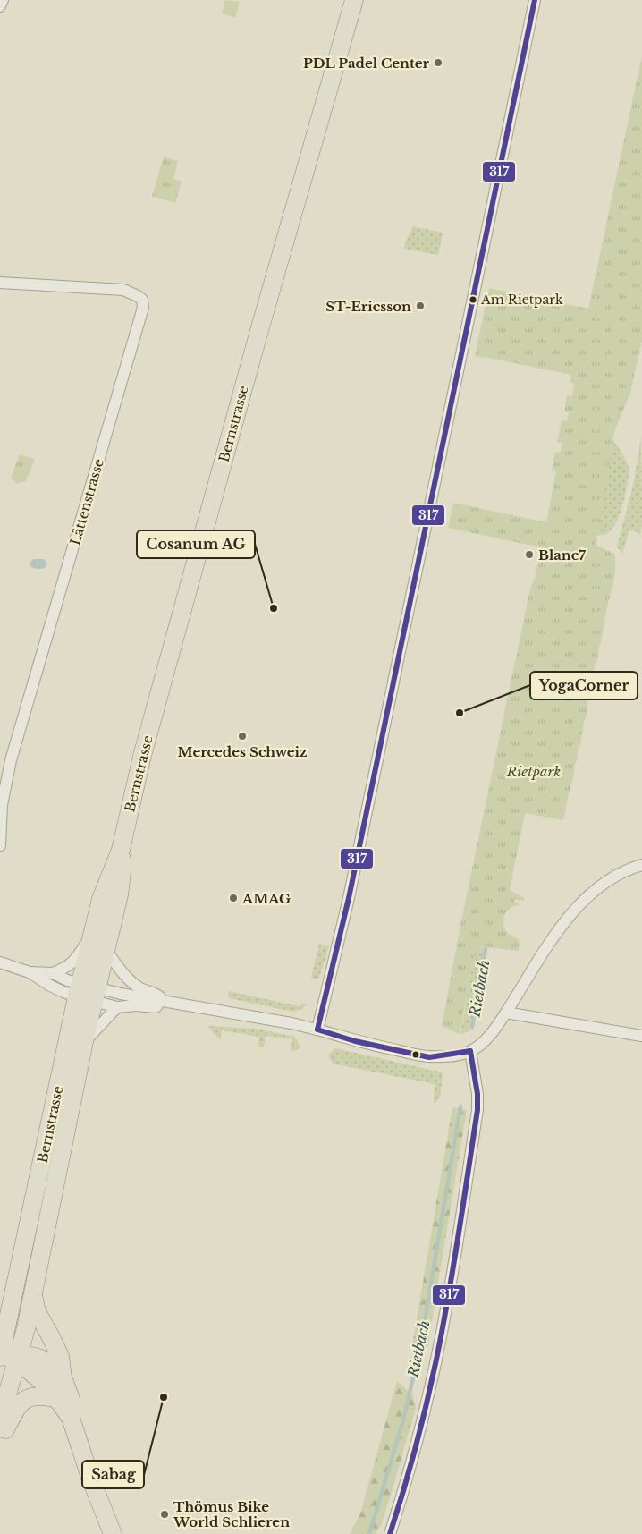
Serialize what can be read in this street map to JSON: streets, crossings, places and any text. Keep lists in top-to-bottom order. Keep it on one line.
{"streets":{"main road":["Bernstrasse"],"street":["Lättenstrasse"]},"water":["Rietbach"],"parks":["Rietpark"],"places":["PDL Padel Center","Am Rietpark","ST-Ericsson","Blanc7","Cosanum AG","YogaCorner","Mercedes Schweiz","AMAG","Sabag","Thömus Bike World Schlieren"],"lines":["transit line 317"]}
